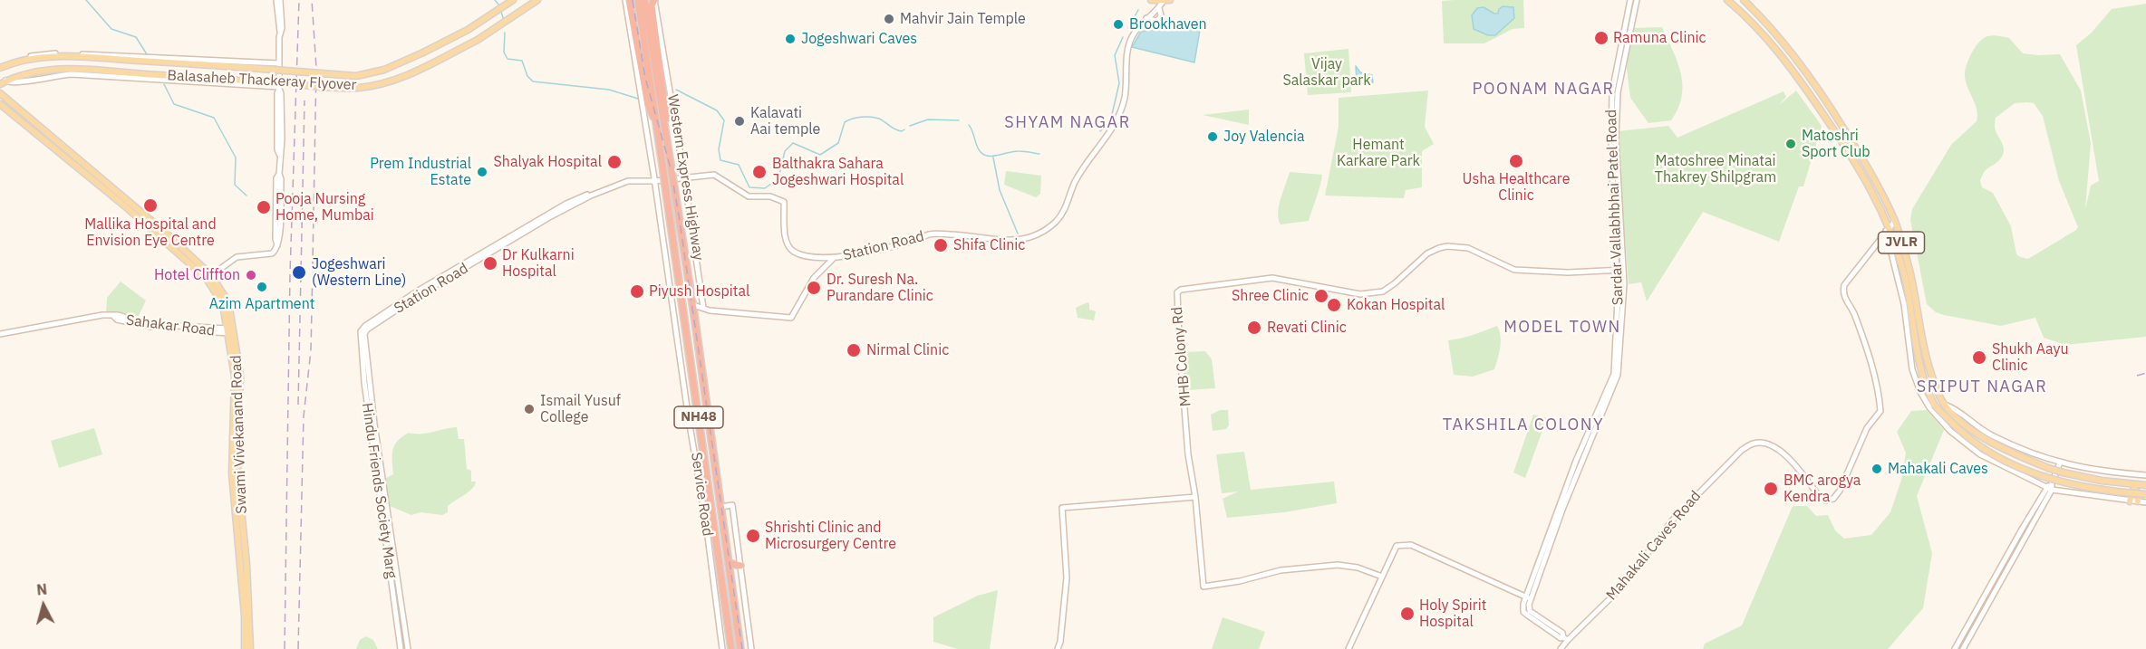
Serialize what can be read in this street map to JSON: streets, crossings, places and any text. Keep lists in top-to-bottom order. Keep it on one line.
{"streets":{"highway":["Western Express Highway","NH48"],"main road":["Balasaheb Thackeray Flyover","JVLR","Swami Vivekanand Road"],"street":["Sardar Vallabhbhai Patel Road","Station Road","Sahakar Road","MHB Colony Rd","Hindu Friends Society Marg","Service Road","Mahakali Caves Road"]},"crossings":[["Sardar Vallabhbhai Patel Road","MHB Colony Rd"],["JVLR","Mahakali Caves Road"],["Station Road","Hindu Friends Society Marg"],["Station Road","Service Road"],["Sahakar Road","Swami Vivekanand Road"]],"districts":["POONAM NAGAR","SHYAM NAGAR","MODEL TOWN","SRIPUT NAGAR","TAKSHILA COLONY"],"parks":["Vijay Salaskar park","Hemant Karkare Park","Matoshree Minatai Thakrey Shilpgram"],"places":["Mahvir Jain Temple","Brookhaven","Ramuna Clinic","Jogeshwari Caves","Kalavati Aai temple","Joy Valencia","Matoshri Sport Club","Usha Healthcare Clinic","Shalyak Hospital","Prem Industrial Estate","Balthakra Sahara Jogeshwari Hospital","Mallika Hospital and Envision Eye Centre","Pooja Nursing Home, Mumbai","Shifa Clinic","Dr Kulkarni Hospital","Jogeshwari (Western Line)","Hotel Cliffton","Azim Apartment","Dr. Suresh Na. Purandare Clinic","Piyush Hospital","Shree Clinic","Kokan Hospital","Revati Clinic","Nirmal Clinic","Shukh Aayu Clinic","Ismail Yusuf College","Mahakali Caves","BMC arogya Kendra","Shrishti Clinic and Microsurgery Centre","Holy Spirit Hospital"],"north":"top"}
